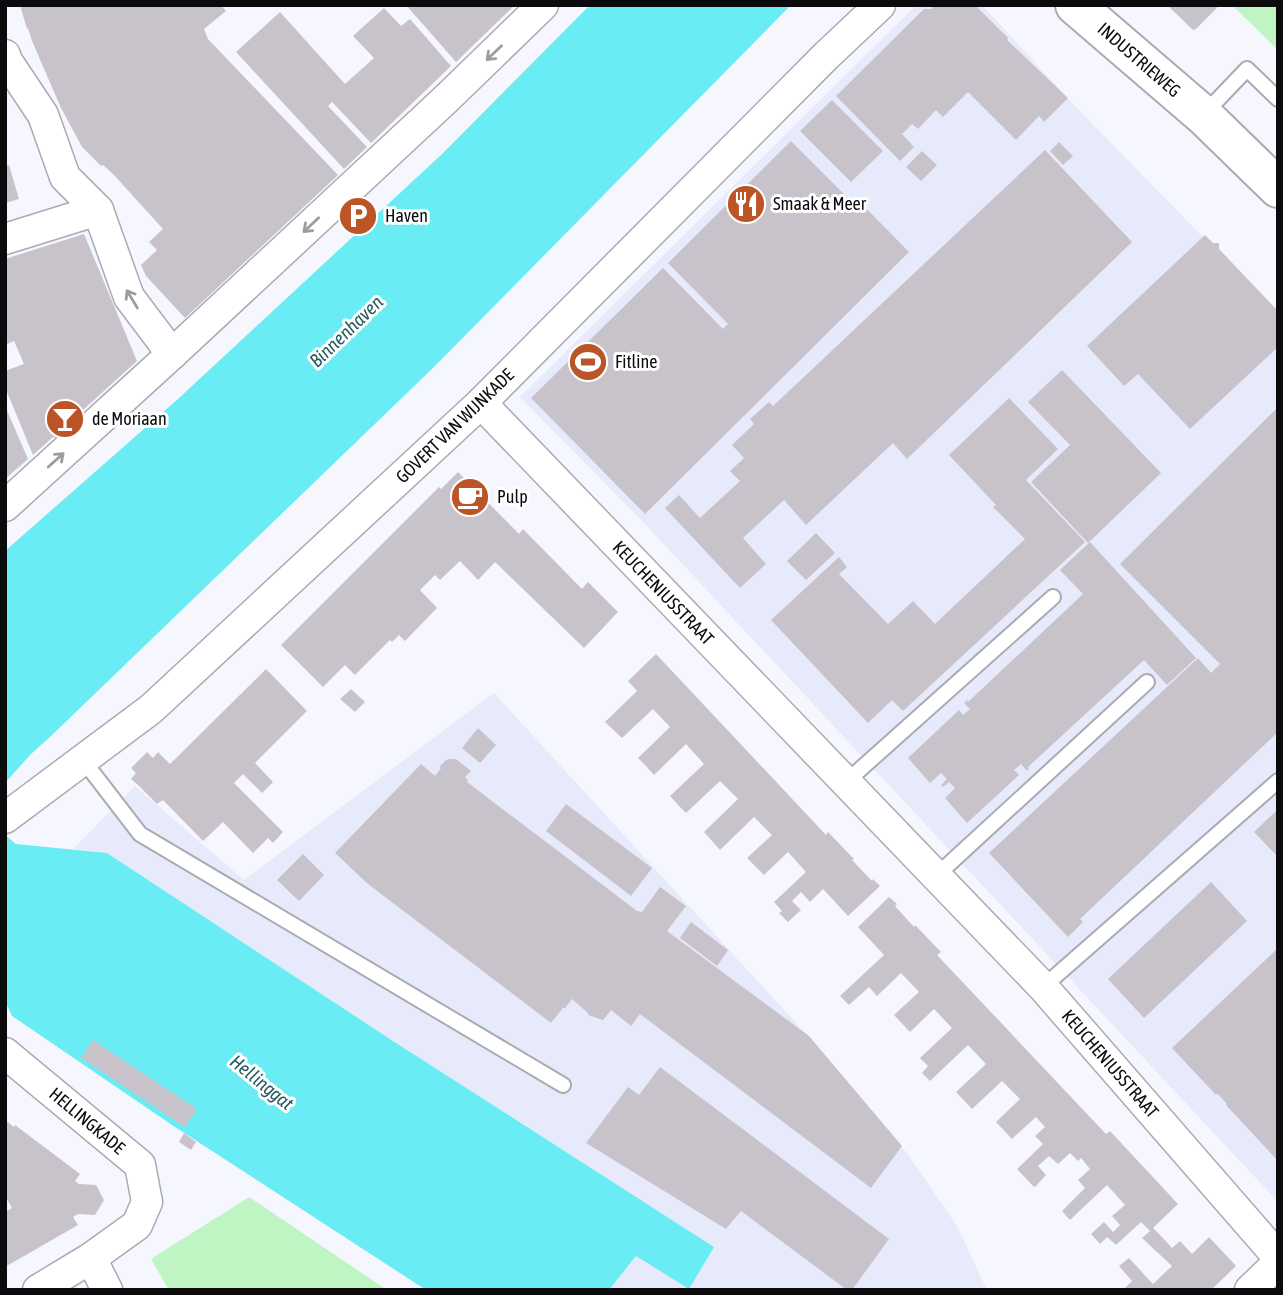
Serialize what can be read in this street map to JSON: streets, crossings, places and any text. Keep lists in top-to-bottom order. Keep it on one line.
{"streets":{"main road":["INDUSTRIEWEG"],"street":["GOVERT VAN WIJNKADE","KEUCHENIUSSTRAAT","HELLINGKADE"]},"crossings":[["GOVERT VAN WIJNKADE","KEUCHENIUSSTRAAT"]],"water":["Binnenhaven","Hellinggat"],"places":{"restaurant":["Smaak & Meer"],"parking":["Haven"],"sports":["Fitline"],"bar":["de Moriaan"],"cafe":["Pulp"]}}
